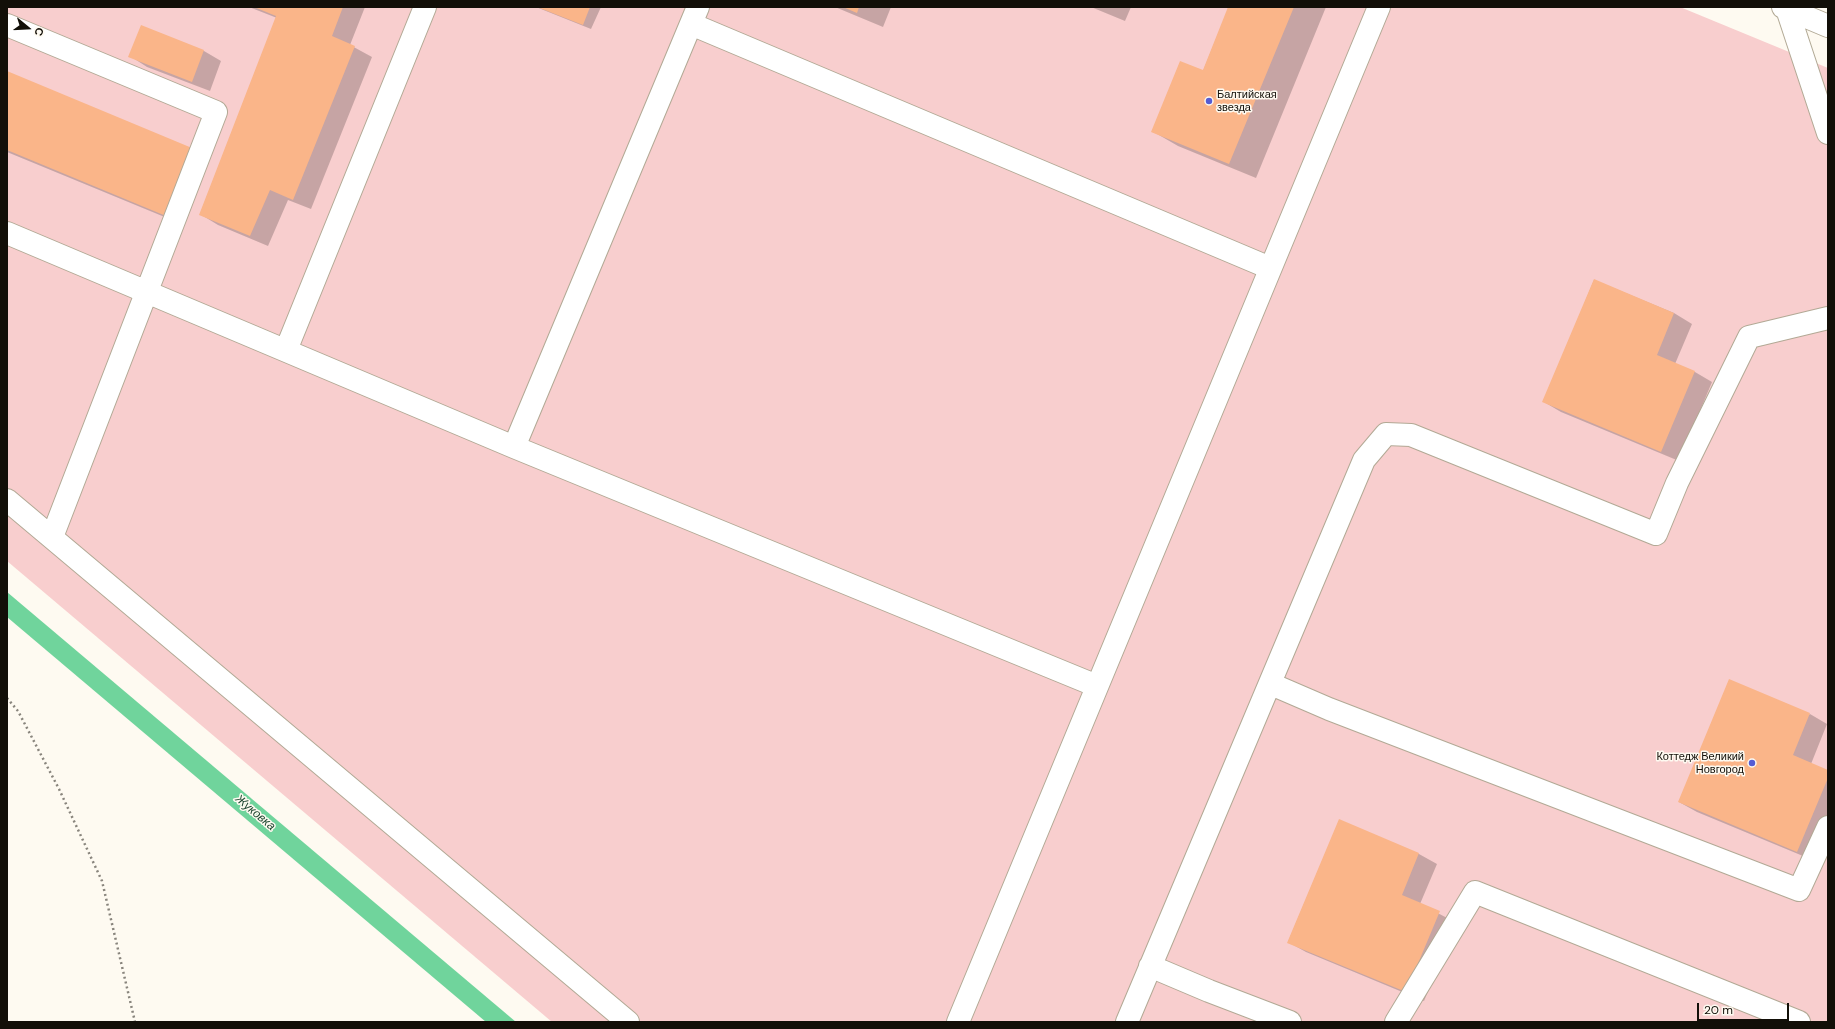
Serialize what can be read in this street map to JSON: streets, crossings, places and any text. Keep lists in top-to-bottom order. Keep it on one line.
{"water":["Жуковка"],"places":["Балтийская звезда","Коттедж Великий Новгород"],"scale_bar":"20 m","north":"right"}
